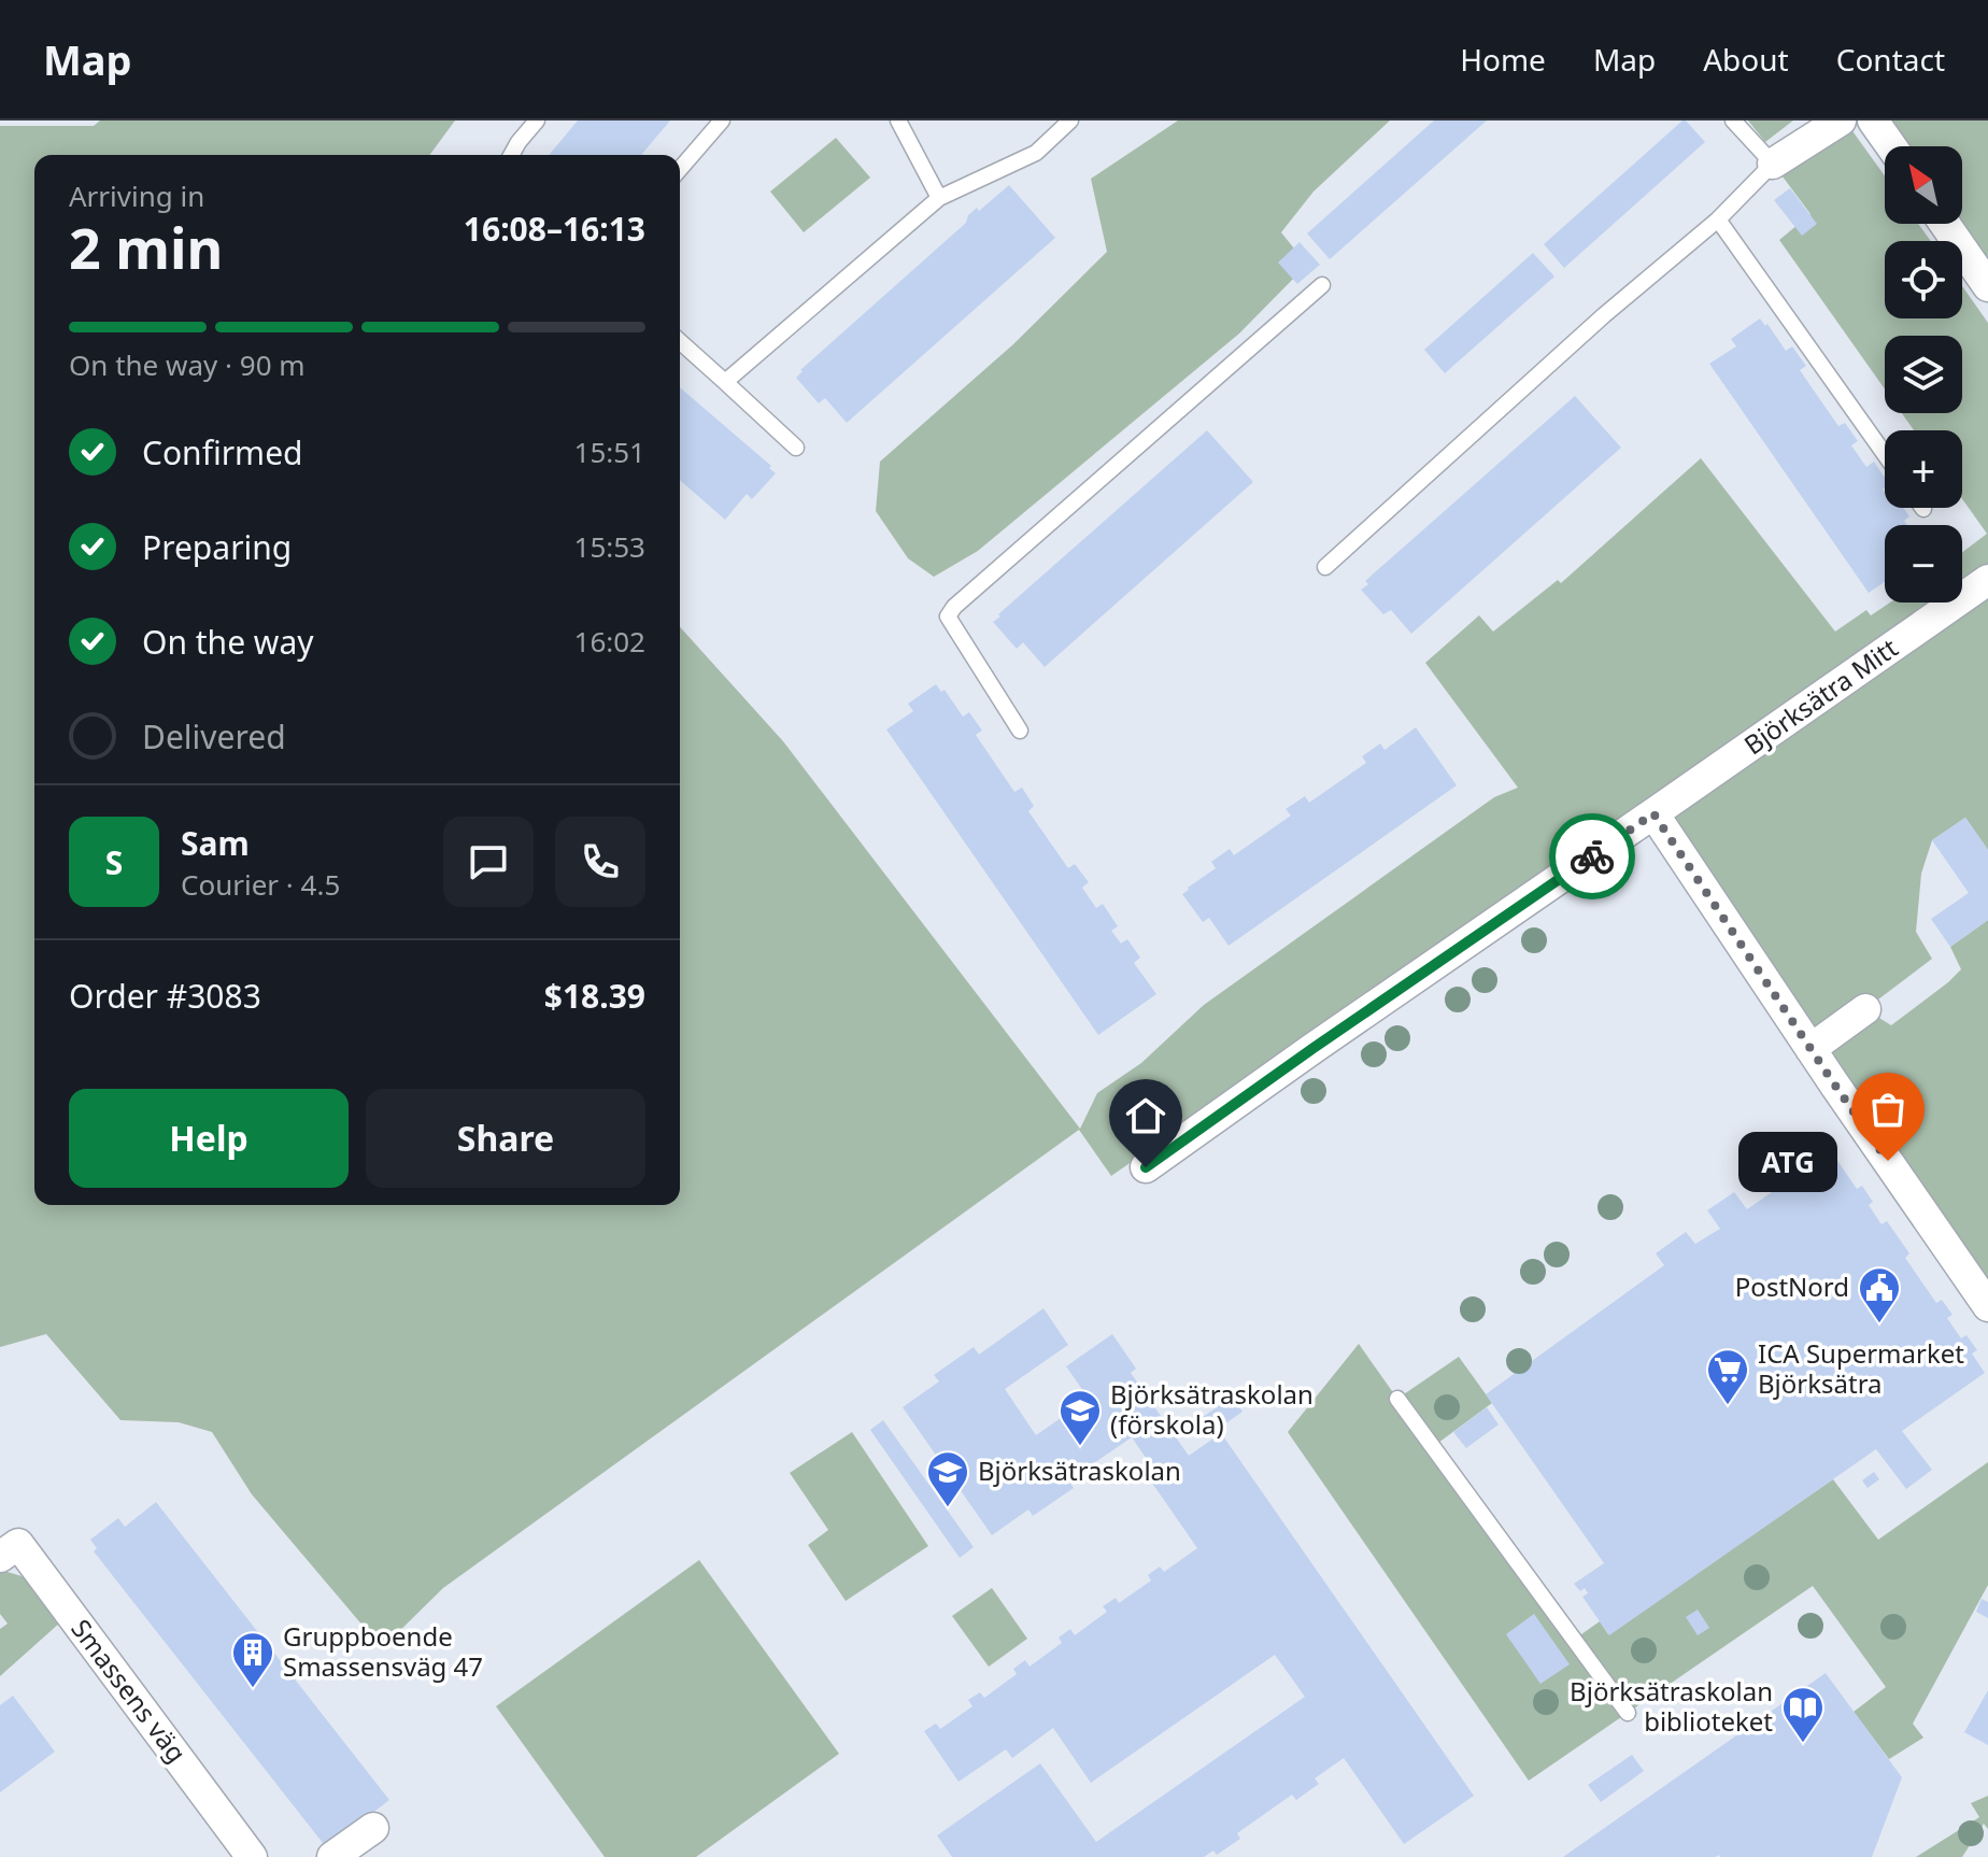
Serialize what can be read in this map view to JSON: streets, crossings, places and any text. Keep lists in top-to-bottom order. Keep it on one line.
{"streets":{"street":["Björksätra Mitt","Smassens väg"]},"places":{"other":["ATG"],"public building":["PostNord"],"supermarket":["ICA Supermarket Björksätra"],"school or university":["Björksätraskolan (förskola)","Björksätraskolan"],"building":["Gruppboende Smassensväg 47"],"library":["Björksätraskolan biblioteket"]},"north":"top left","page":{"header":"Map","nav":["Home","Map","About","Contact"],"map_buttons":["+","−"],"heading":["2 min","Arriving in","16:08–16:13"],"panel":["Sam","Courier · 4.5","Order #3083","$18.39"],"bar":"On the way · 90 m","list":[["Confirmed","15:51"],["Preparing","15:53"],["On the way","16:02"],"Delivered"],"round":"S","buttons":["Help","Share"],"bubble":"ATG"}}
